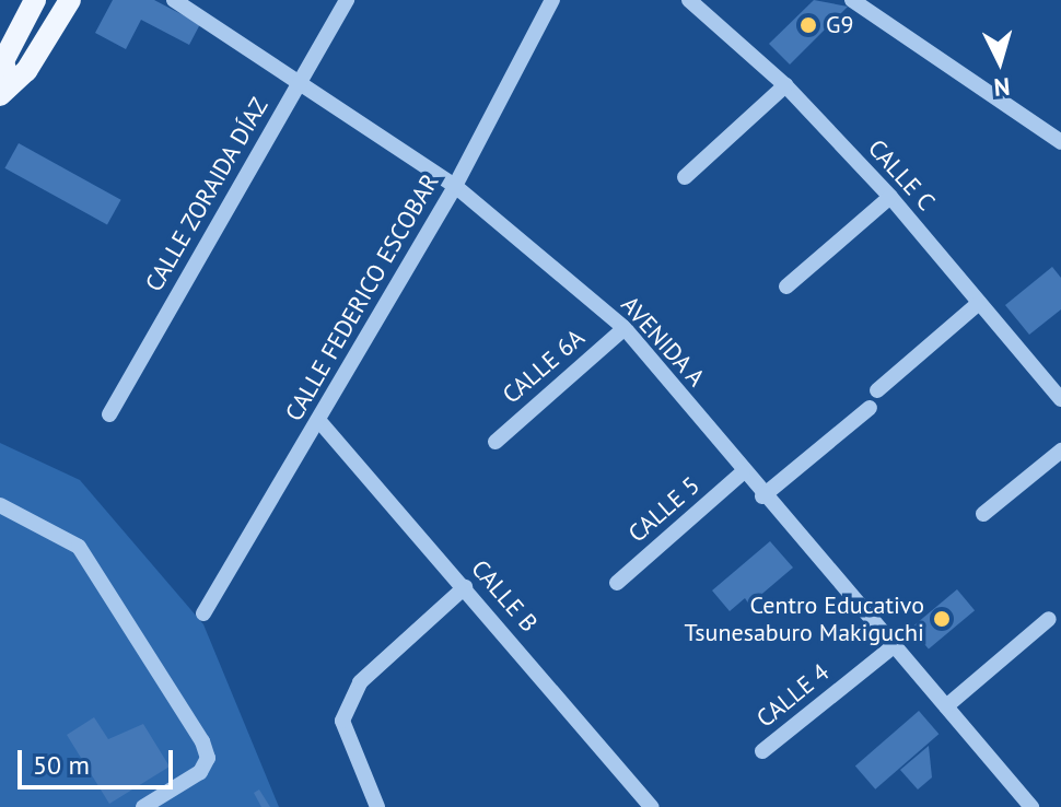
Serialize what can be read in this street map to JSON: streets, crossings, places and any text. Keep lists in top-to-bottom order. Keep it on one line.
{"streets":{"street":["CALLE C","CALLE ZORAIDA DÍAZ","CALLE FEDERICO ESCOBAR","AVENIDA A","CALLE 6A","CALLE 5","CALLE B","CALLE 4"]},"crossings":[["CALLE ZORAIDA DÍAZ","AVENIDA A"],["CALLE FEDERICO ESCOBAR","AVENIDA A"],["CALLE FEDERICO ESCOBAR","CALLE B"],["AVENIDA A","CALLE 6A"],["AVENIDA A","CALLE 5"],["AVENIDA A","CALLE 4"]],"places":["G9","Centro Educativo Tsunesaburo Makiguchi"],"scale_bar":"50 m","north":"bottom"}
